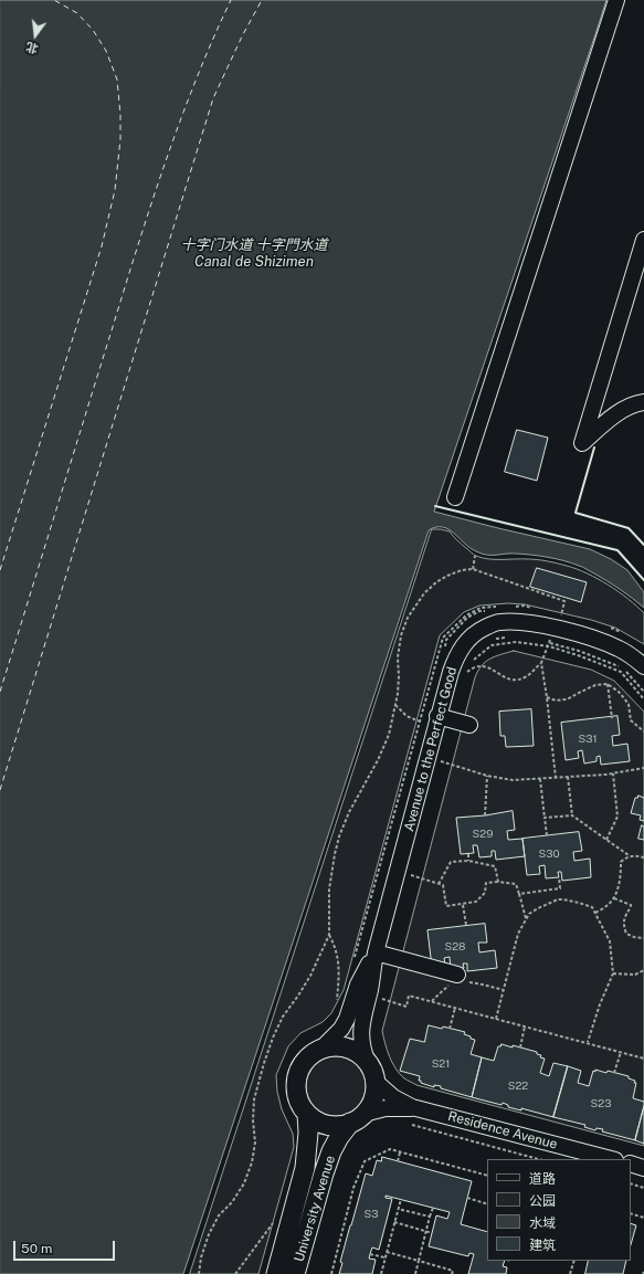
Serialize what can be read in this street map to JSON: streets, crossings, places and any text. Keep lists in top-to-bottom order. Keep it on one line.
{"streets":{"main road":["University Avenue"],"street":["Avenue to the Perfect Good","Residence Avenue"]},"crossings":[["Avenue to the Perfect Good","Residence Avenue"],["Avenue to the Perfect Good","University Avenue"],["Residence Avenue","University Avenue"]],"water":["十字门水道 十字門水道 Canal de Shizimen"],"house_numbers":["S31","S29","S30","S28","S21","S22","S23","S3"],"legend":["道路","公园","水域","建筑"],"scale_bar":"50 m","north":"bottom"}
